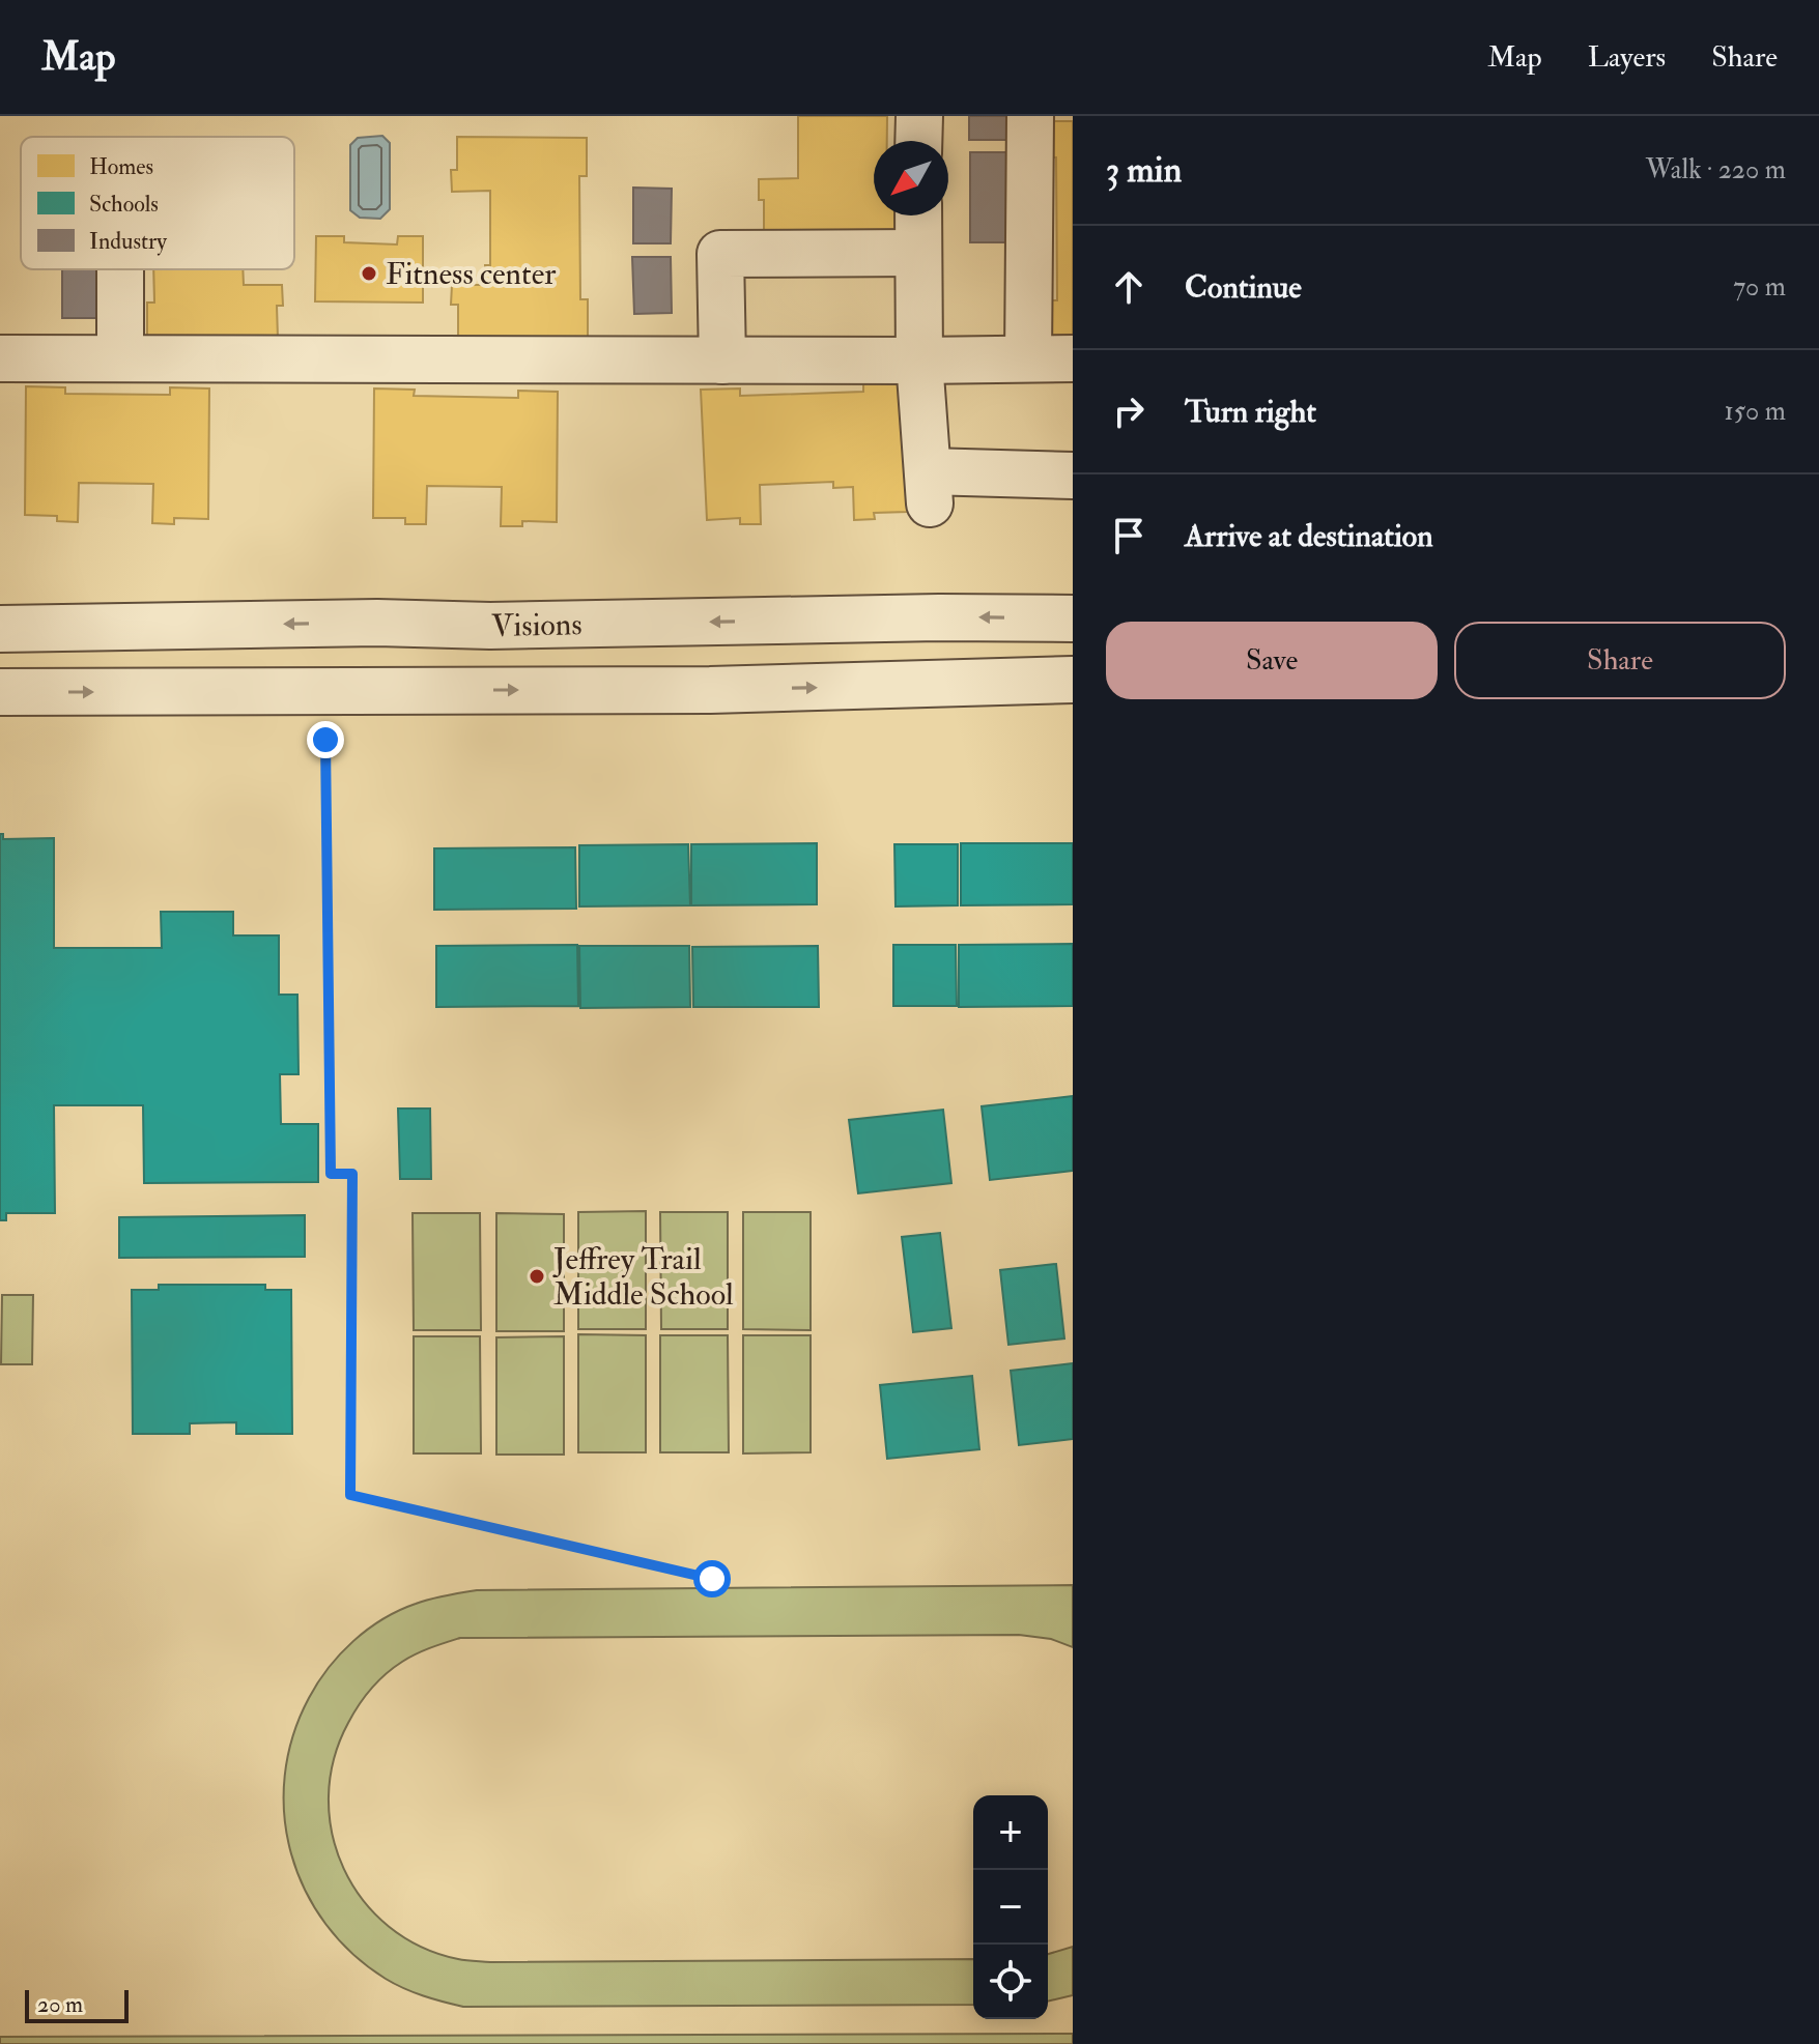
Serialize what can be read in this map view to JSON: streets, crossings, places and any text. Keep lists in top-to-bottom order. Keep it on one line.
{"streets":{"street":["Visions"]},"places":["Fitness center","Jeffrey Trail Middle School"],"legend":["Homes","Schools","Industry"],"scale_bar":"20 m","north":"bottom left","page":{"header":"Map","nav":["Map","Layers","Share"],"heading":["3 min","Walk · 220 m"],"list":[["Continue","70 m"],["Turn right","150 m"],"Arrive at destination"],"buttons":["Save","Share"],"map_buttons":["+","−"],"scale":"20 m"}}
